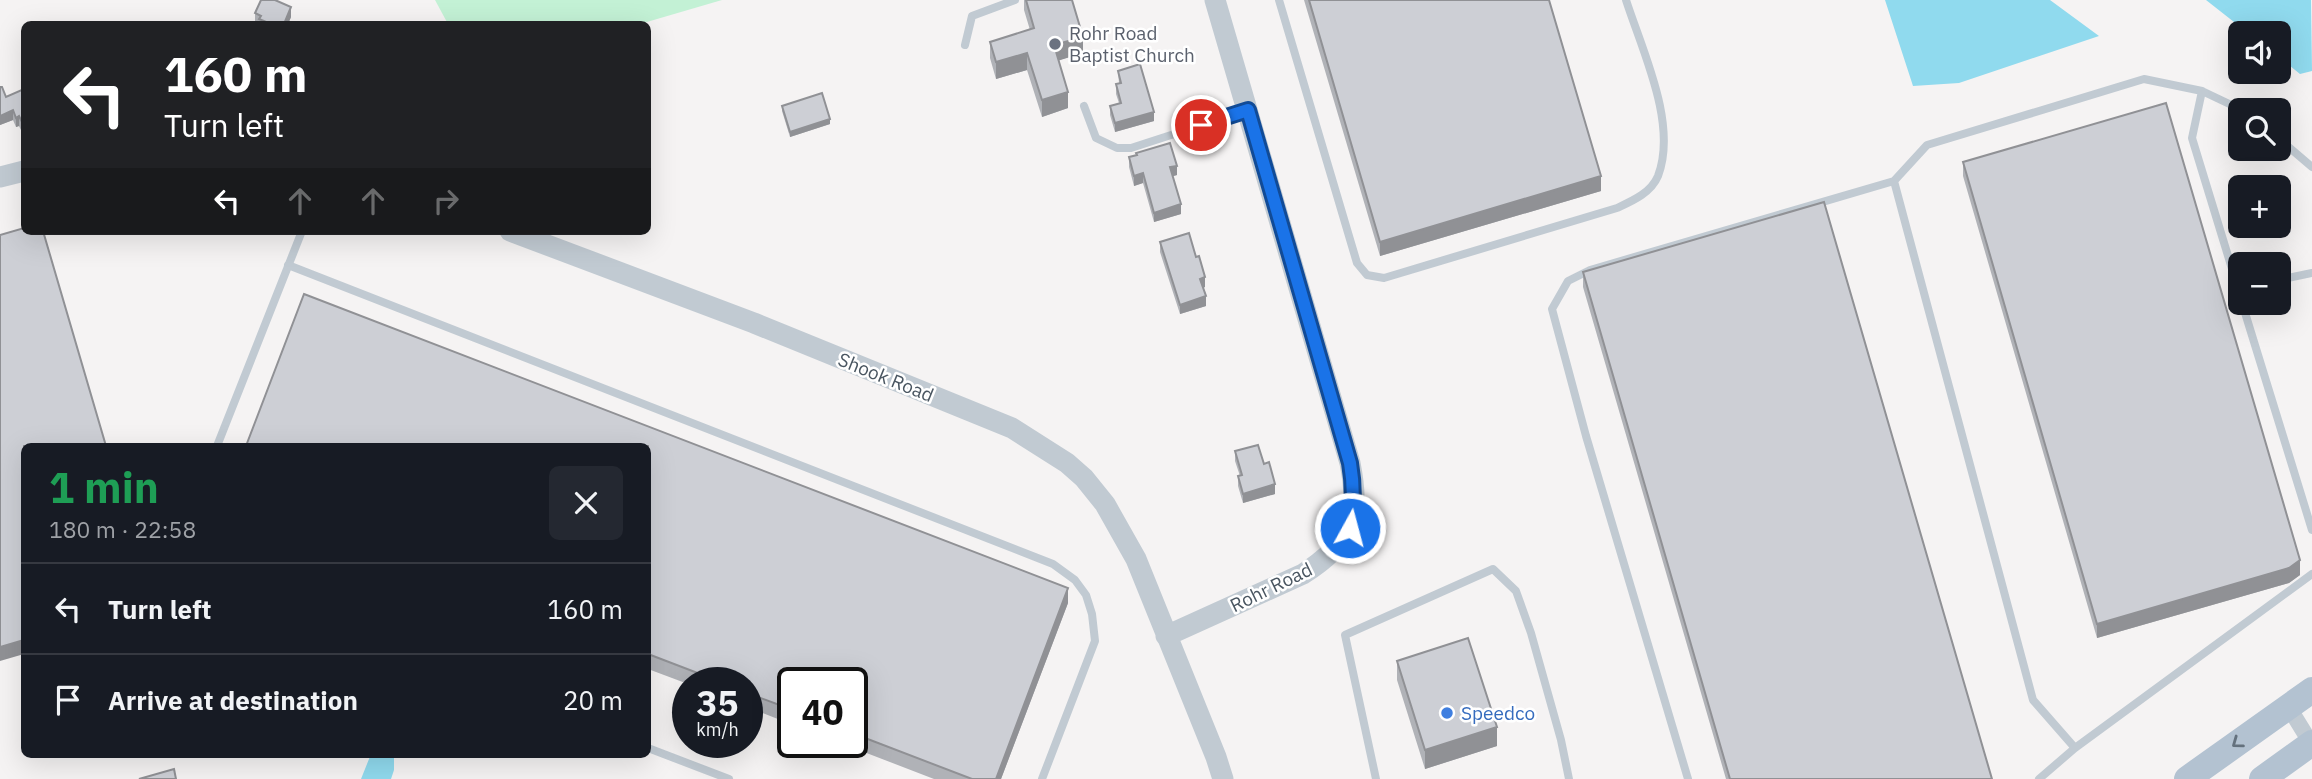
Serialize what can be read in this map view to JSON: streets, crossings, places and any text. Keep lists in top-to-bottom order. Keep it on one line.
{"streets":{"street":["Shook Road","Rohr Road"]},"crossings":[["Shook Road","Rohr Road"]],"places":["Rohr Road Baptist Church","Speedco"],"page":{"map_buttons":["+","−"],"turn":["160 m","Turn left"],"heading":["1 min","180 m · 22:58"],"list":[{"name":"Turn left","value":"160 m"},{"name":"Arrive at destination","value":"20 m"}],"speed":"35 km/h","limit":"40"}}
